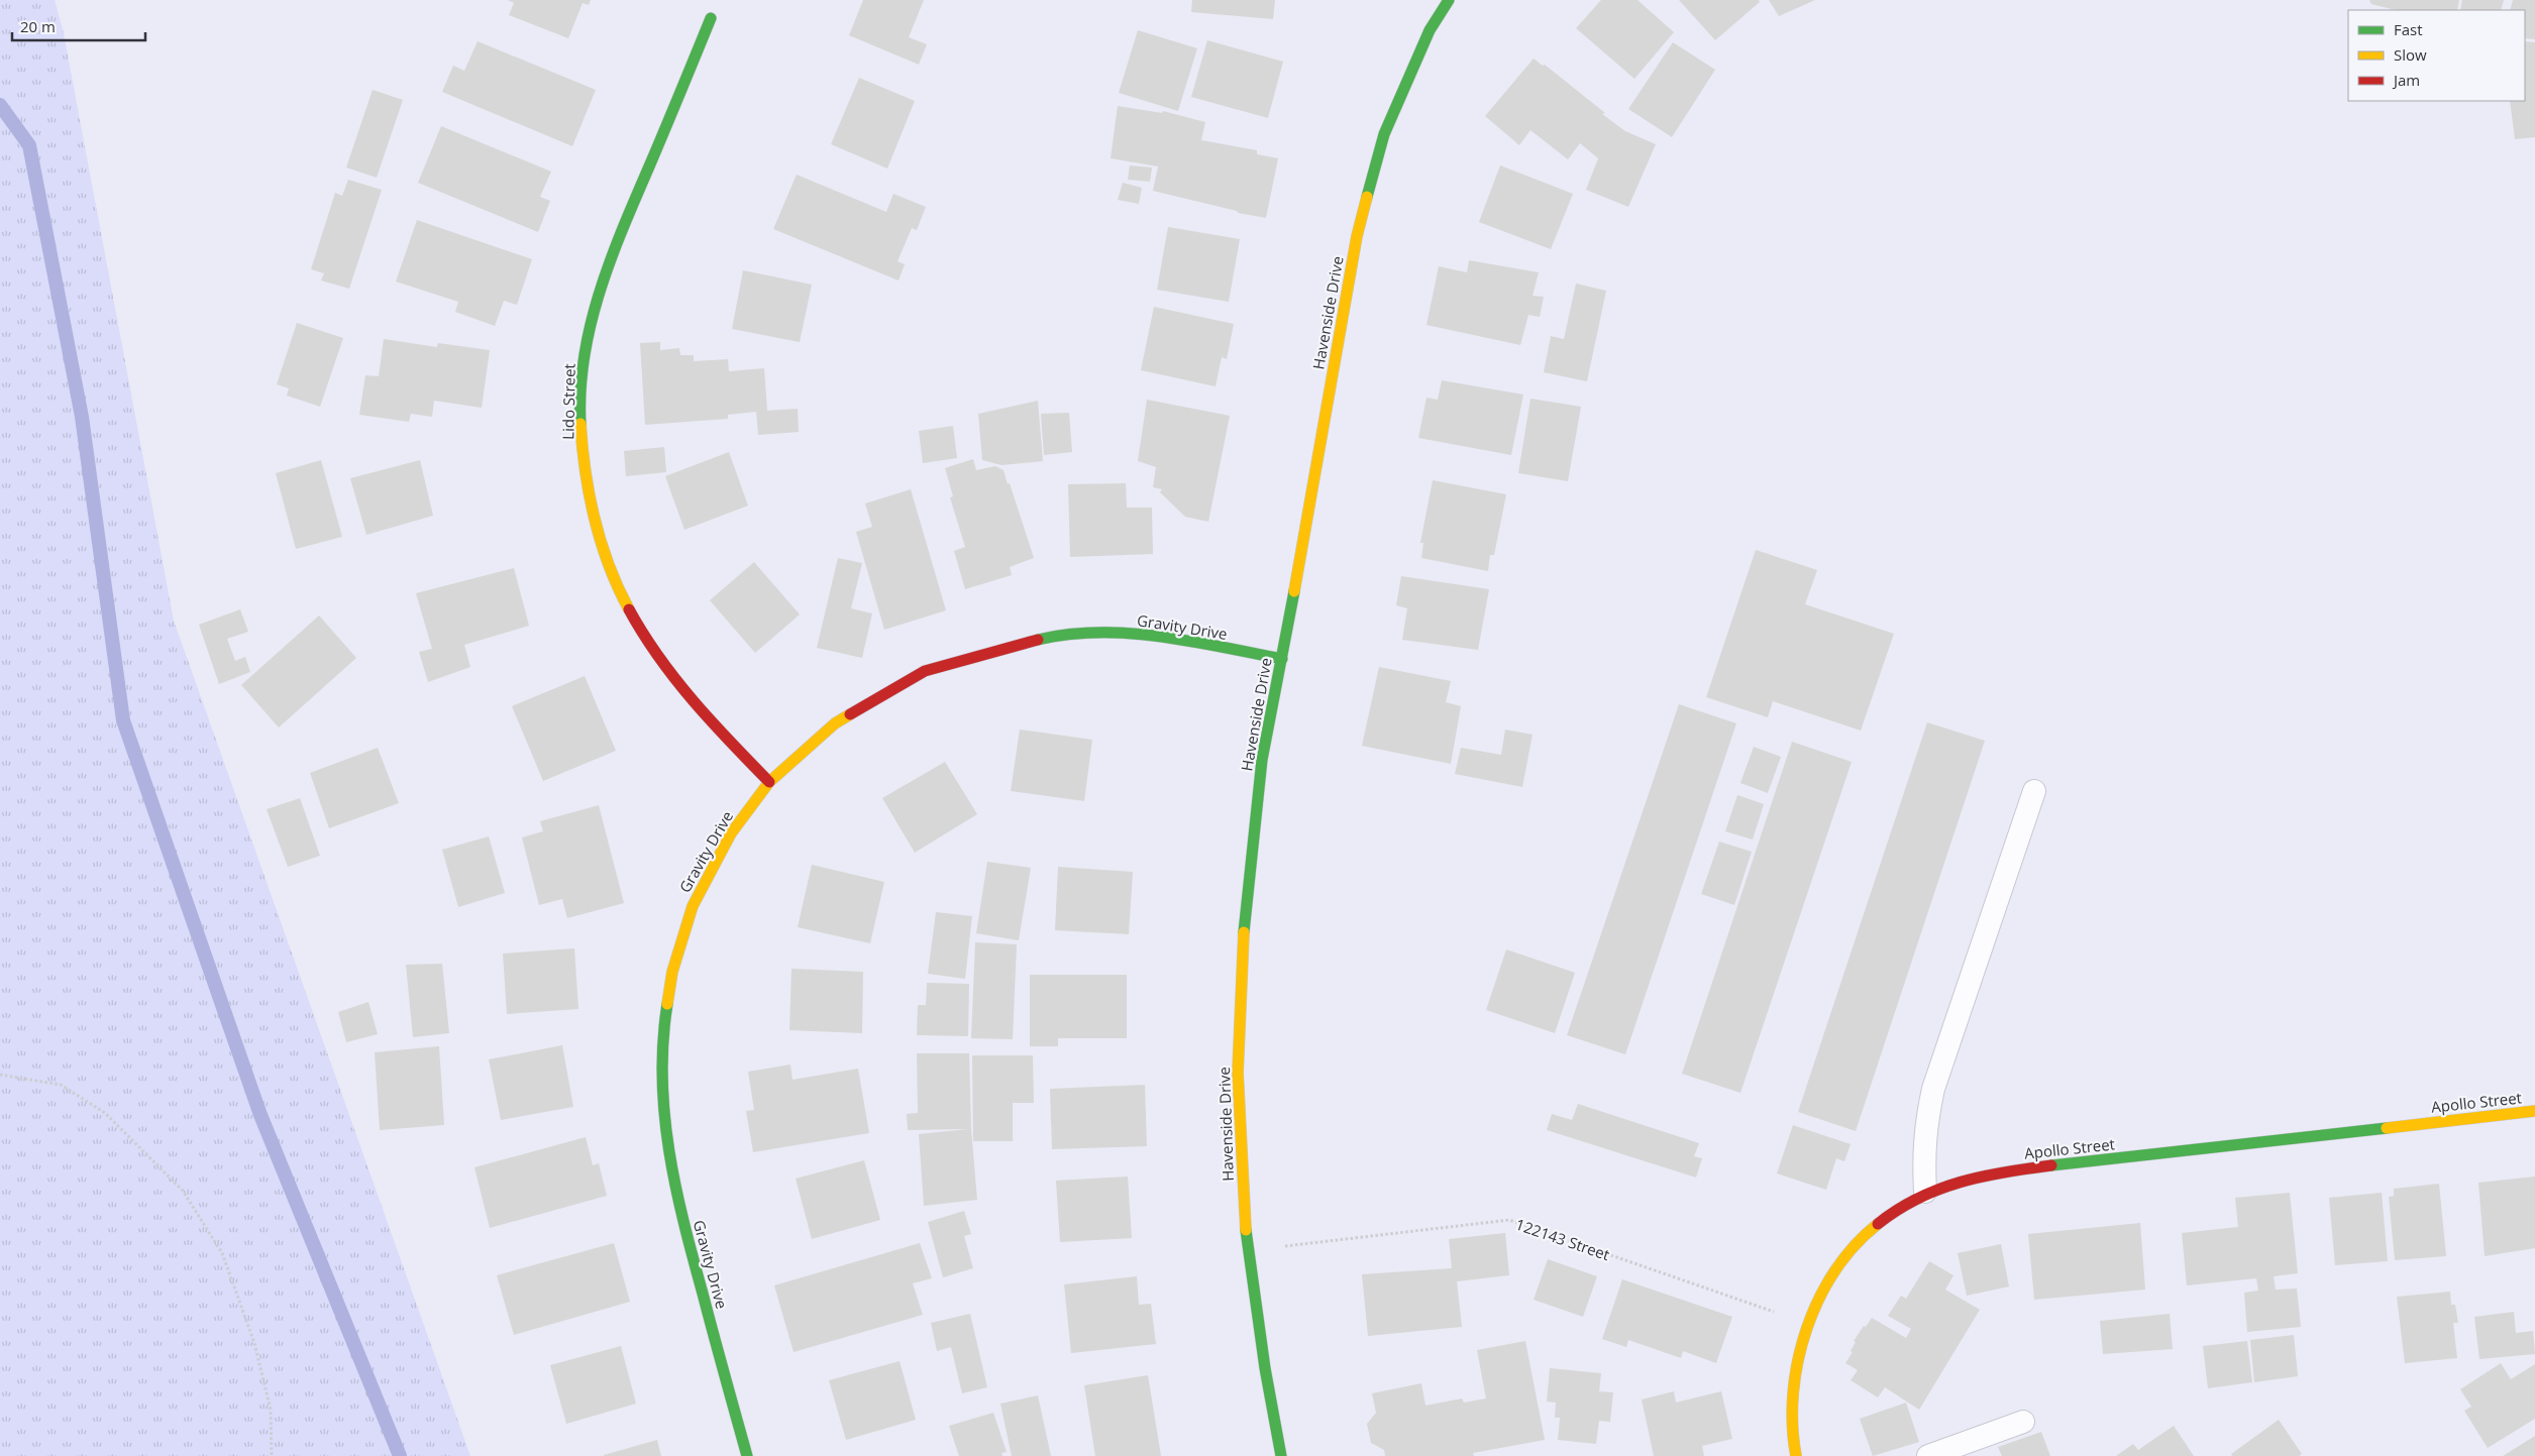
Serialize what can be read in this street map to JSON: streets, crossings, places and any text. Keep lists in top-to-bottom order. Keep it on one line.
{"streets":{"street":["Havenside Drive","Lido Street","Gravity Drive","Apollo Street"],"path":["122143 Street"]},"crossings":[["Havenside Drive","Gravity Drive"],["Havenside Drive","122143 Street"],["Lido Street","Gravity Drive"],["Apollo Street","122143 Street"]],"legend":["Fast","Slow","Jam"],"scale_bar":"20 m"}
